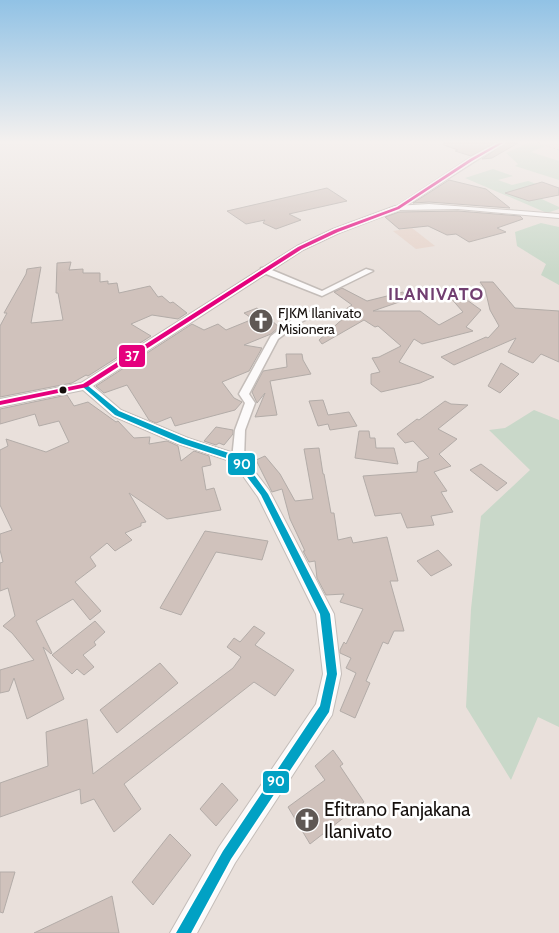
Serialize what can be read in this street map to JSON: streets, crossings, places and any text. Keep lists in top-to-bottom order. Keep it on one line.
{"districts":["ILANIVATO"],"places":{"church":["FJKM Ilanivato Misionera","Efitrano Fanjakana Ilanivato"]},"lines":["transit line 37","transit line 90"]}
